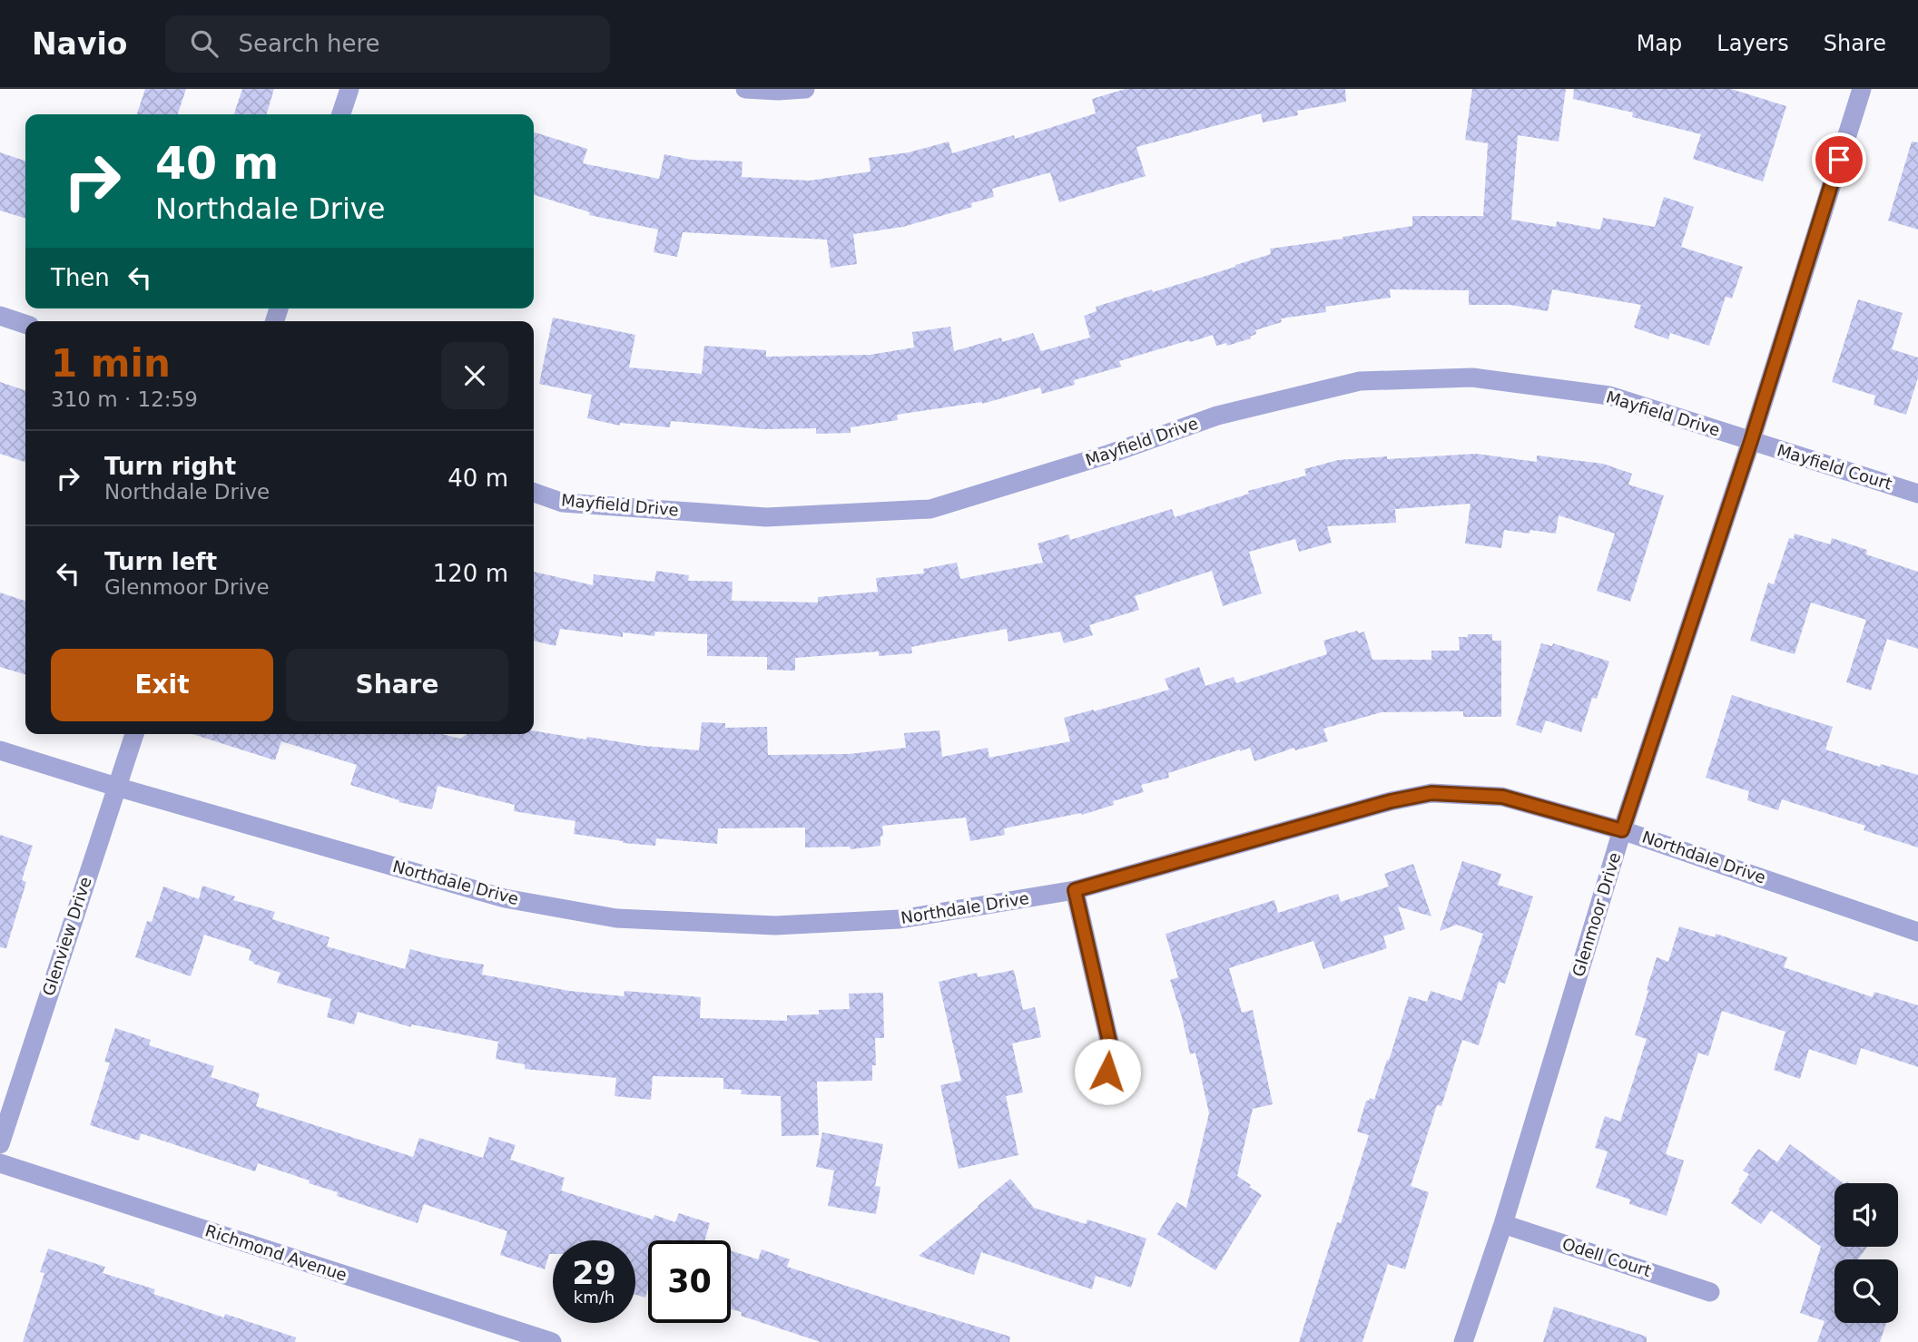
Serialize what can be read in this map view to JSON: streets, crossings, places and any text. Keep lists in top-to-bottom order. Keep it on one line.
{"streets":{"street":["Mayfield Drive","Mayfield Court","Northdale Drive","Glenmoor Drive","Glenview Drive","Richmond Avenue","Odell Court"]},"crossings":[["Mayfield Drive","Mayfield Court"],["Mayfield Drive","Glenmoor Drive"],["Mayfield Court","Glenmoor Drive"],["Northdale Drive","Glenmoor Drive"],["Northdale Drive","Glenview Drive"],["Glenmoor Drive","Odell Court"]],"page":{"header":"Navio","search":"Search here","nav":["Map","Layers","Share"],"turn":["40 m","Northdale Drive"],"then":"Then","heading":["1 min","310 m · 12:59"],"list":[{"name":"Turn right","note":"Northdale Drive","value":"40 m"},{"name":"Turn left","note":"Glenmoor Drive","value":"120 m"}],"buttons":["Exit","Share"],"speed":"29 km/h","limit":"30"}}
